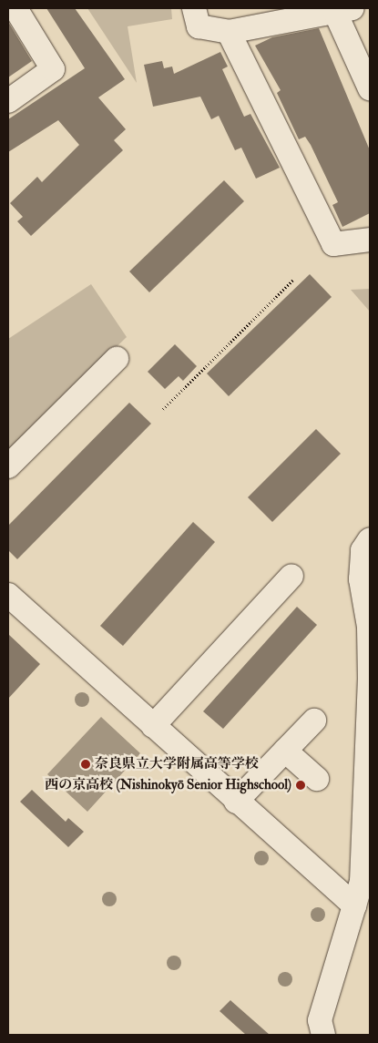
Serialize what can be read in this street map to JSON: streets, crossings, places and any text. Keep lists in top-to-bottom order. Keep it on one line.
{"places":["奈良県立大学附属高等学校","西の京高校 (Nishinokyō Senior Highschool)"]}
